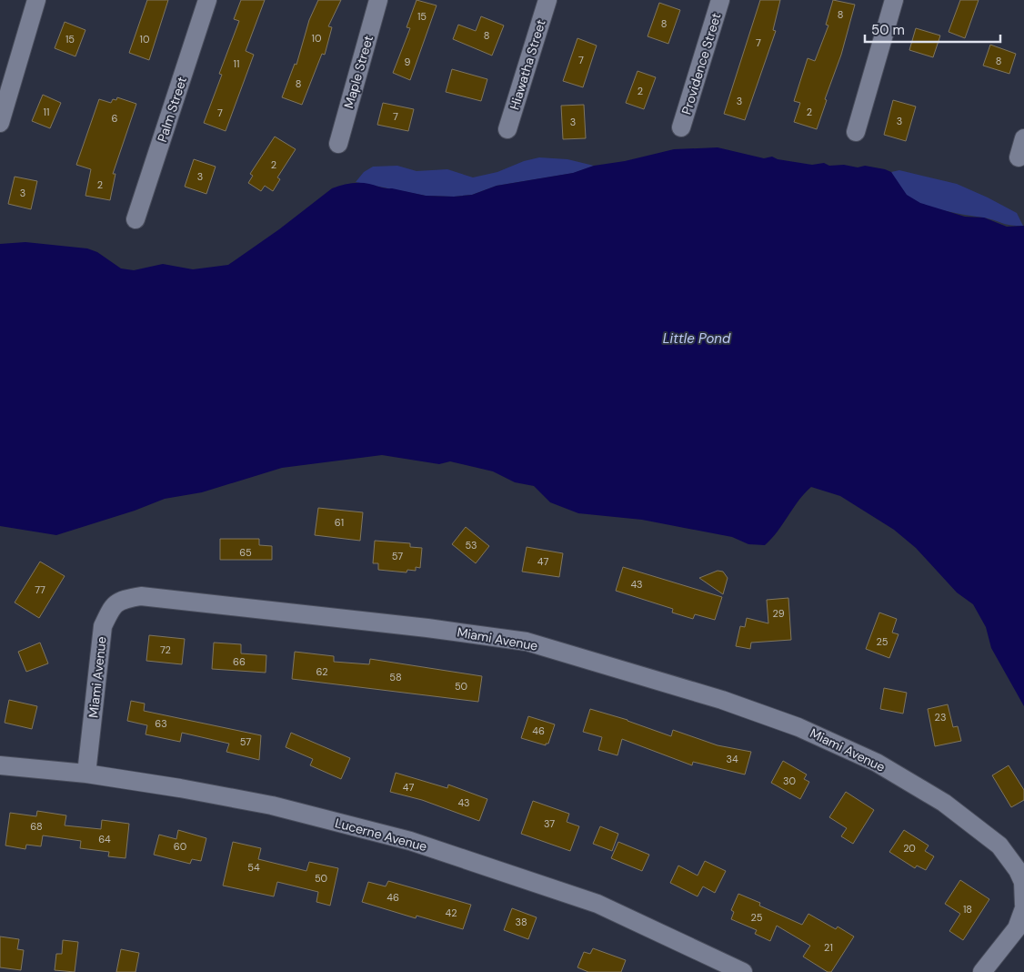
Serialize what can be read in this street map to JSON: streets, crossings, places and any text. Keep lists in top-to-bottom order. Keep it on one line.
{"streets":{"street":["Providence Street","Hiawatha Street","Maple Street","Palm Street","Miami Avenue","Lucerne Avenue"]},"crossings":[["Miami Avenue","Lucerne Avenue"]],"water":["Little Pond"],"house_numbers":["8","15","8","8","10","15","10","7","7","8","9","11","8","2","3","11","2","7","7","6","3","3","2","3","2","3","61","53","65","57","47","43","77","29","25","72","66","62","58","50","23","63","46","57","34","30","47","43","37","68","64","60","20","54","50","46","18","42","25","38","21"],"scale_bar":"50 m"}
